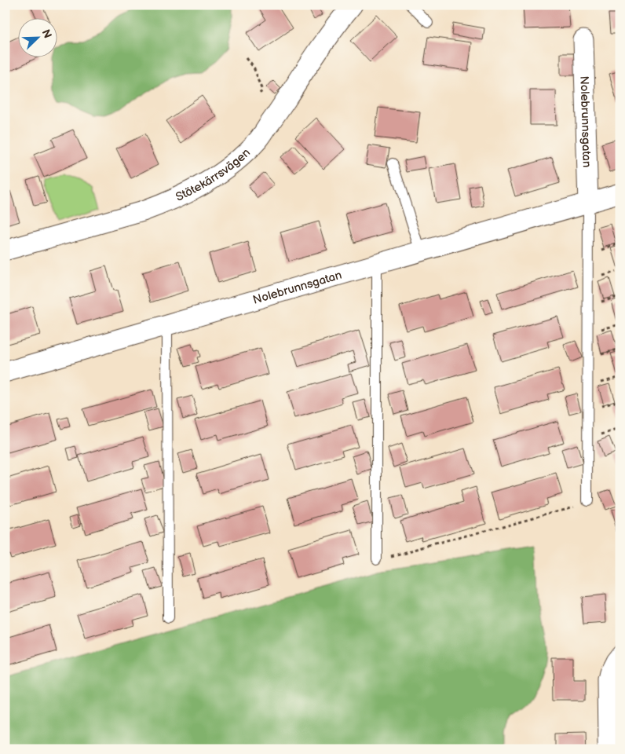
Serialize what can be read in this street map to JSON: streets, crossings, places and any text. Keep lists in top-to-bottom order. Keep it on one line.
{"streets":{"street":["Nolebrunnsgatan","Stötekärrsvägen"]},"north":"top right"}
